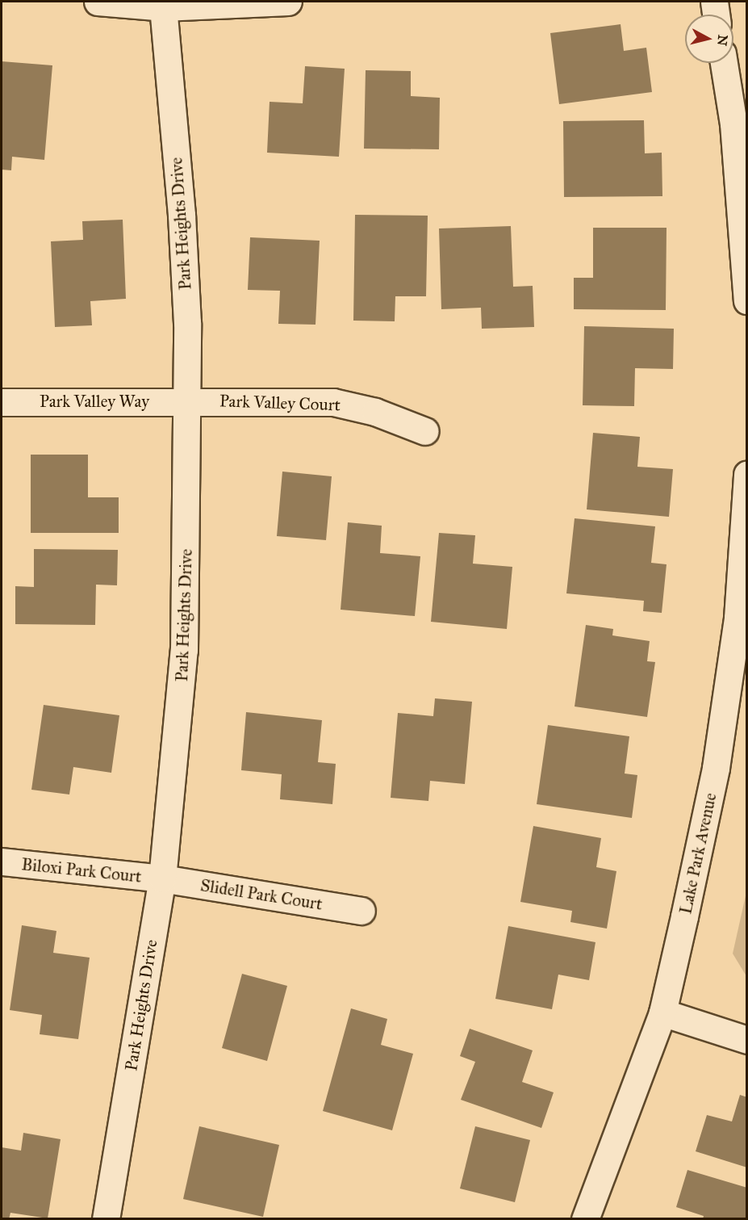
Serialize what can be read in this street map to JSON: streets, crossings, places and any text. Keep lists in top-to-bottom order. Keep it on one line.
{"streets":{"street":["Park Heights Drive","Park Valley Way","Park Valley Court","Lake Park Avenue","Biloxi Park Court","Slidell Park Court"]},"crossings":[["Park Heights Drive","Park Valley Way"],["Park Heights Drive","Park Valley Court"],["Park Heights Drive","Biloxi Park Court"],["Park Heights Drive","Slidell Park Court"],["Park Valley Way","Park Valley Court"],["Biloxi Park Court","Slidell Park Court"]],"north":"right"}
